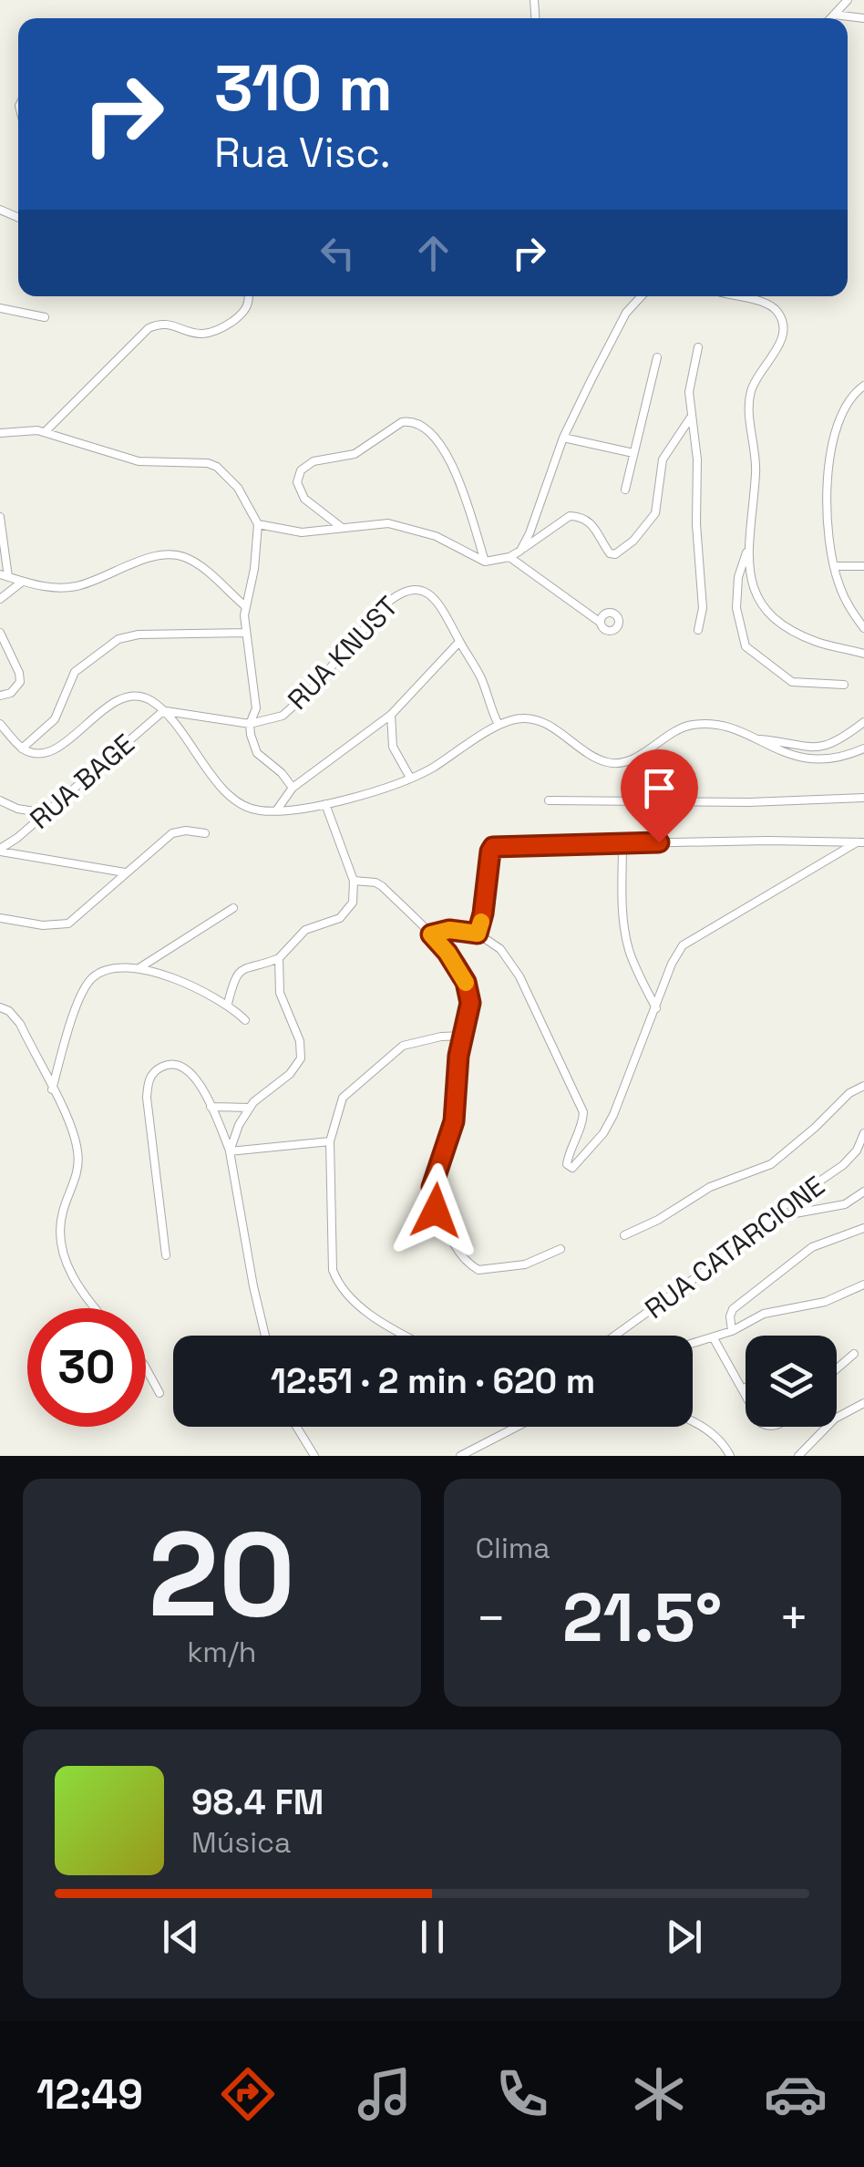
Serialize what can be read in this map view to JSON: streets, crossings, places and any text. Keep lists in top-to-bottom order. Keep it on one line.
{"streets":{"street":["RUA KNUST","RUA BAGE","RUA CATARCIONE"]},"crossings":[["RUA KNUST","RUA BAGE"]],"page":{"turn":["310 m","Rua Visc."],"limit":"30","trip":"12:51 · 2 min · 620 m","tile":[["20","km/h"],"Clima"],"heat":["−","21.5°","+"],"song":["98.4 FM","Música"],"tabs":"12:49"}}
